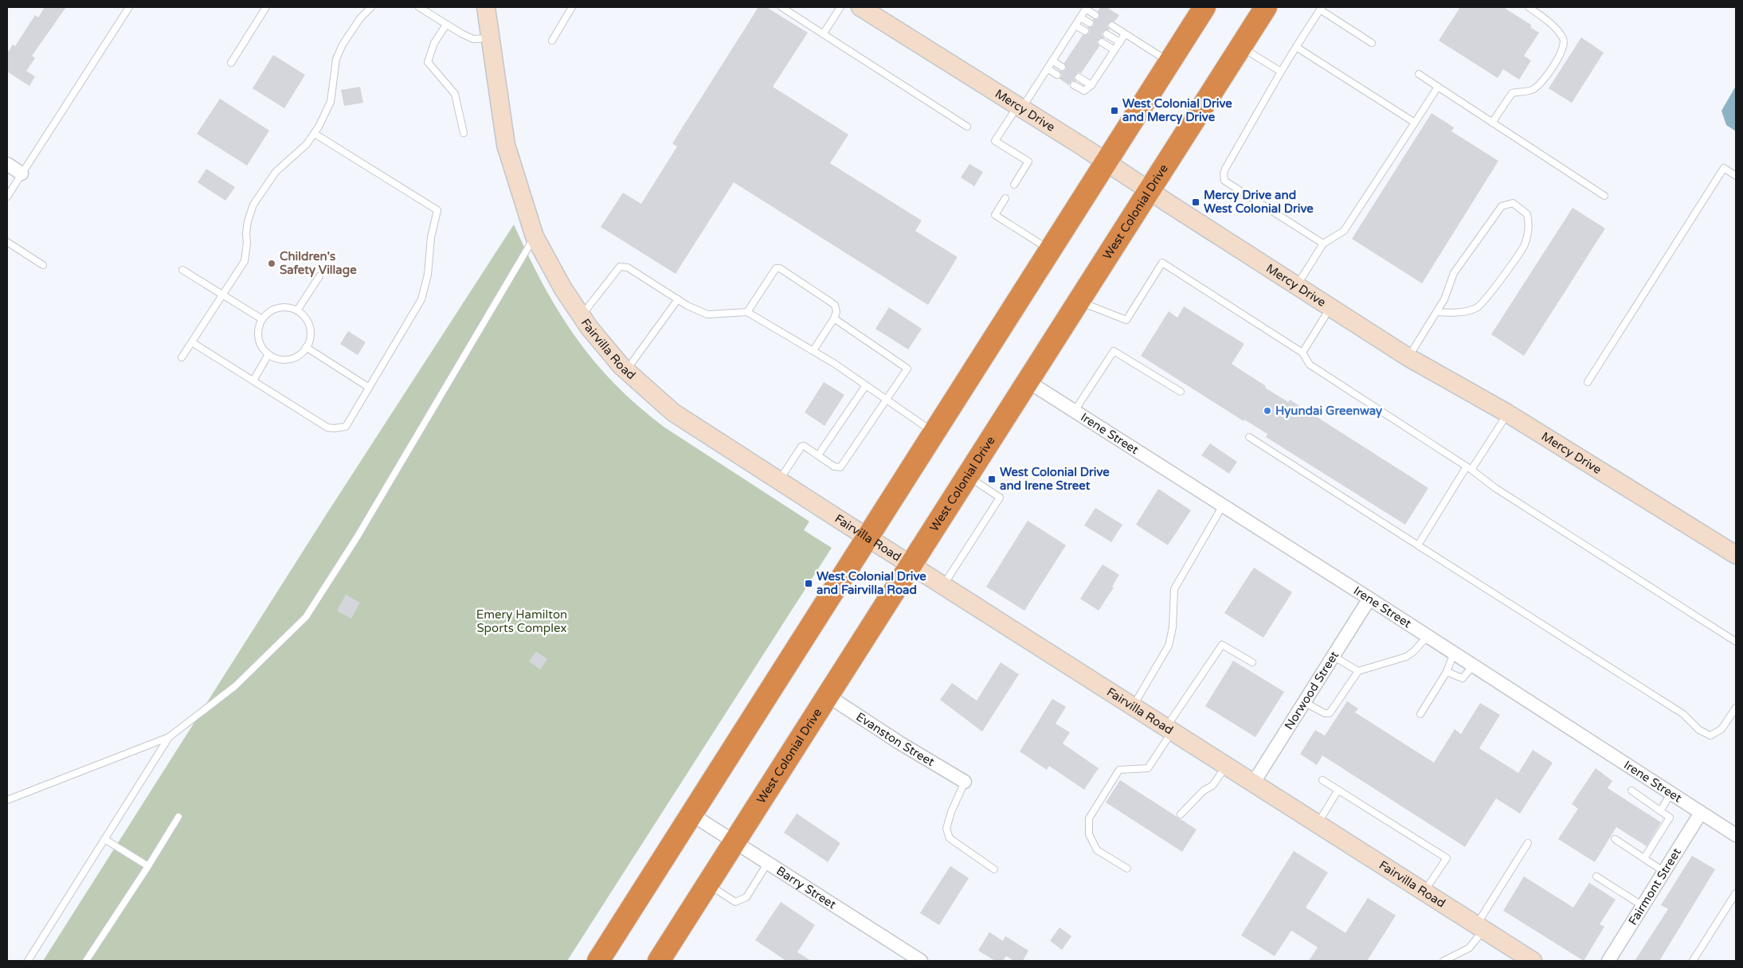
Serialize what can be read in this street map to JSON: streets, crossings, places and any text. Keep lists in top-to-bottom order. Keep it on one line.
{"streets":{"highway":["West Colonial Drive"],"street":["Mercy Drive","Fairvilla Road","Irene Street","Norwood Street","Evanston Street","Fairmont Street","Barry Street"]},"crossings":[["Mercy Drive","West Colonial Drive"],["West Colonial Drive","Fairvilla Road"],["West Colonial Drive","Irene Street"],["West Colonial Drive","Evanston Street"],["West Colonial Drive","Barry Street"],["Fairvilla Road","Norwood Street"],["Irene Street","Norwood Street"],["Irene Street","Fairmont Street"]],"parks":["Emery Hamilton Sports Complex"],"places":{"transit":["West Colonial Drive and Mercy Drive","Mercy Drive and West Colonial Drive","West Colonial Drive and Irene Street","West Colonial Drive and Fairvilla Road"],"other":["Children's Safety Village","Hyundai Greenway"]}}
